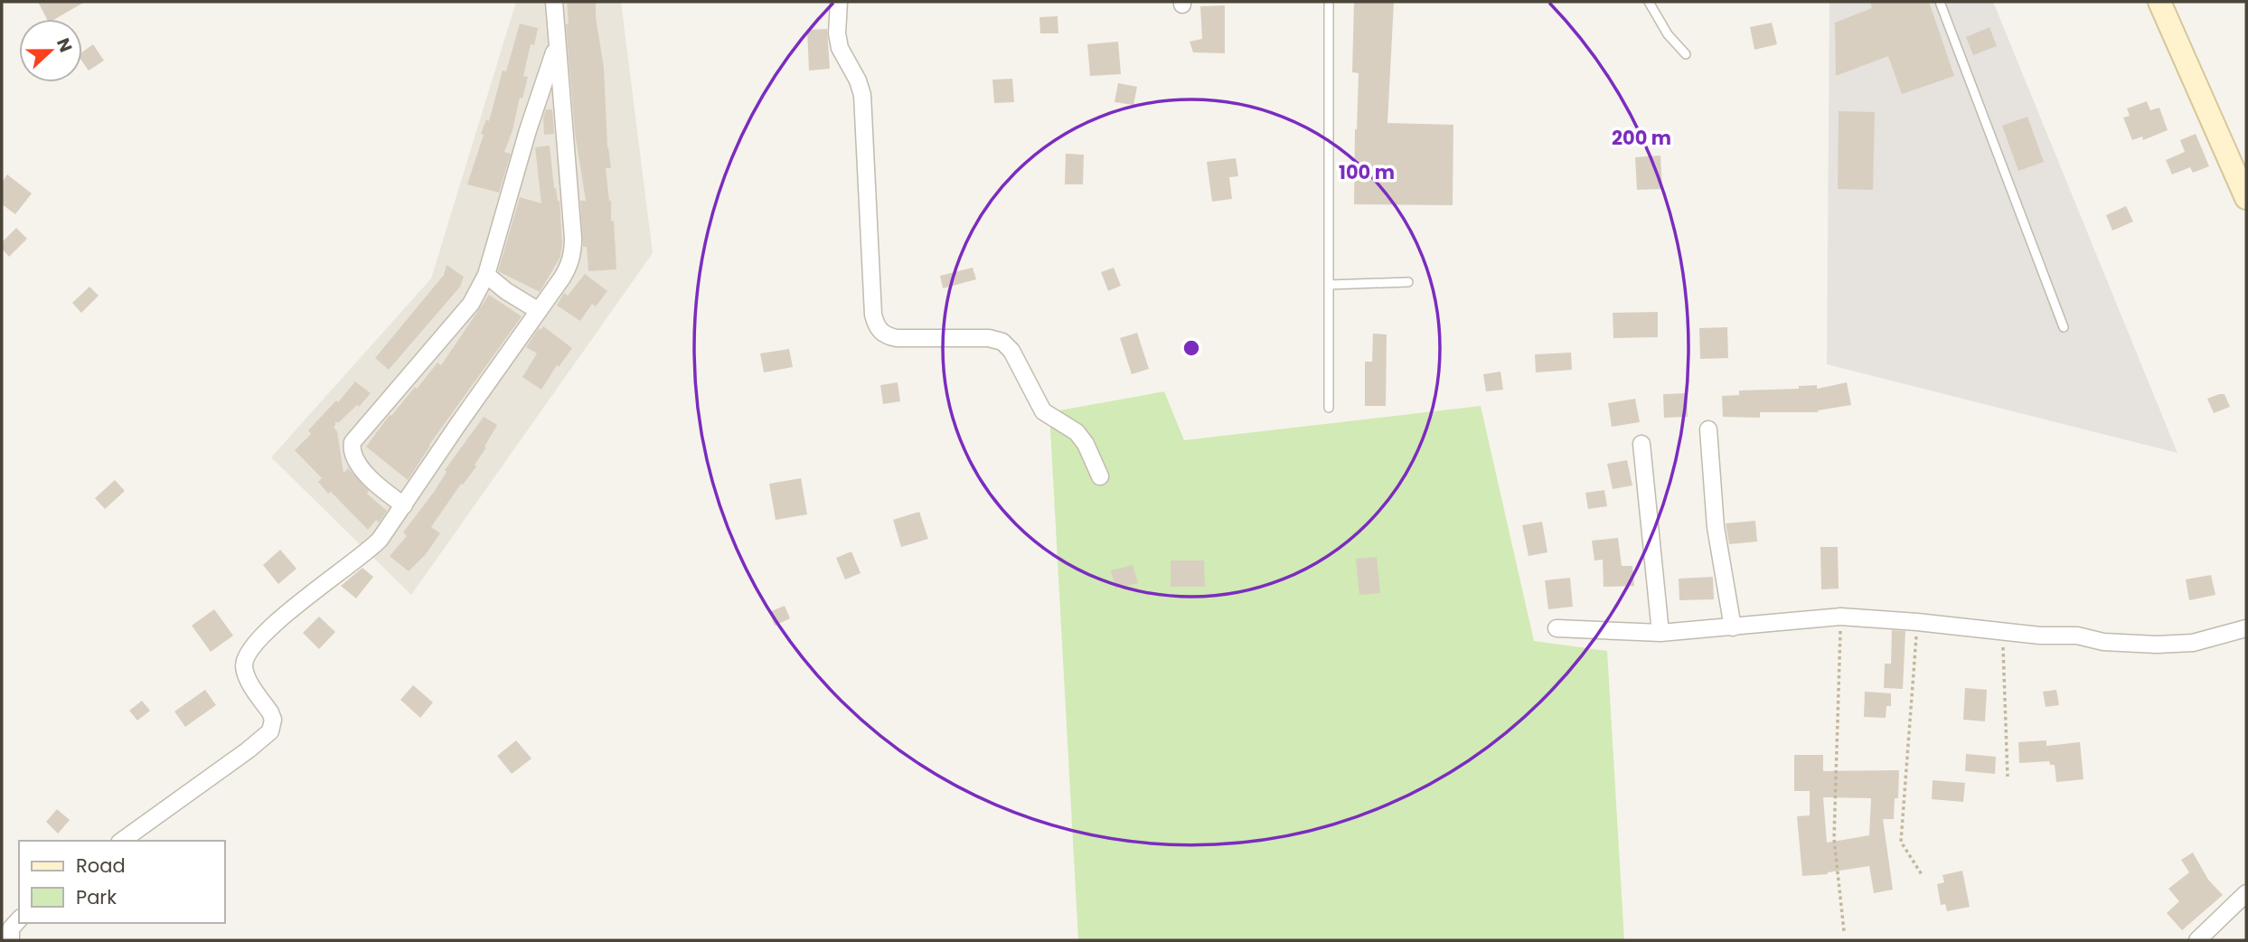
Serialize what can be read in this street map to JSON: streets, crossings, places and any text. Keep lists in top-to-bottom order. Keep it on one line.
{"legend":["Road","Park"],"north":"right","rings":["200 m","100 m"]}
